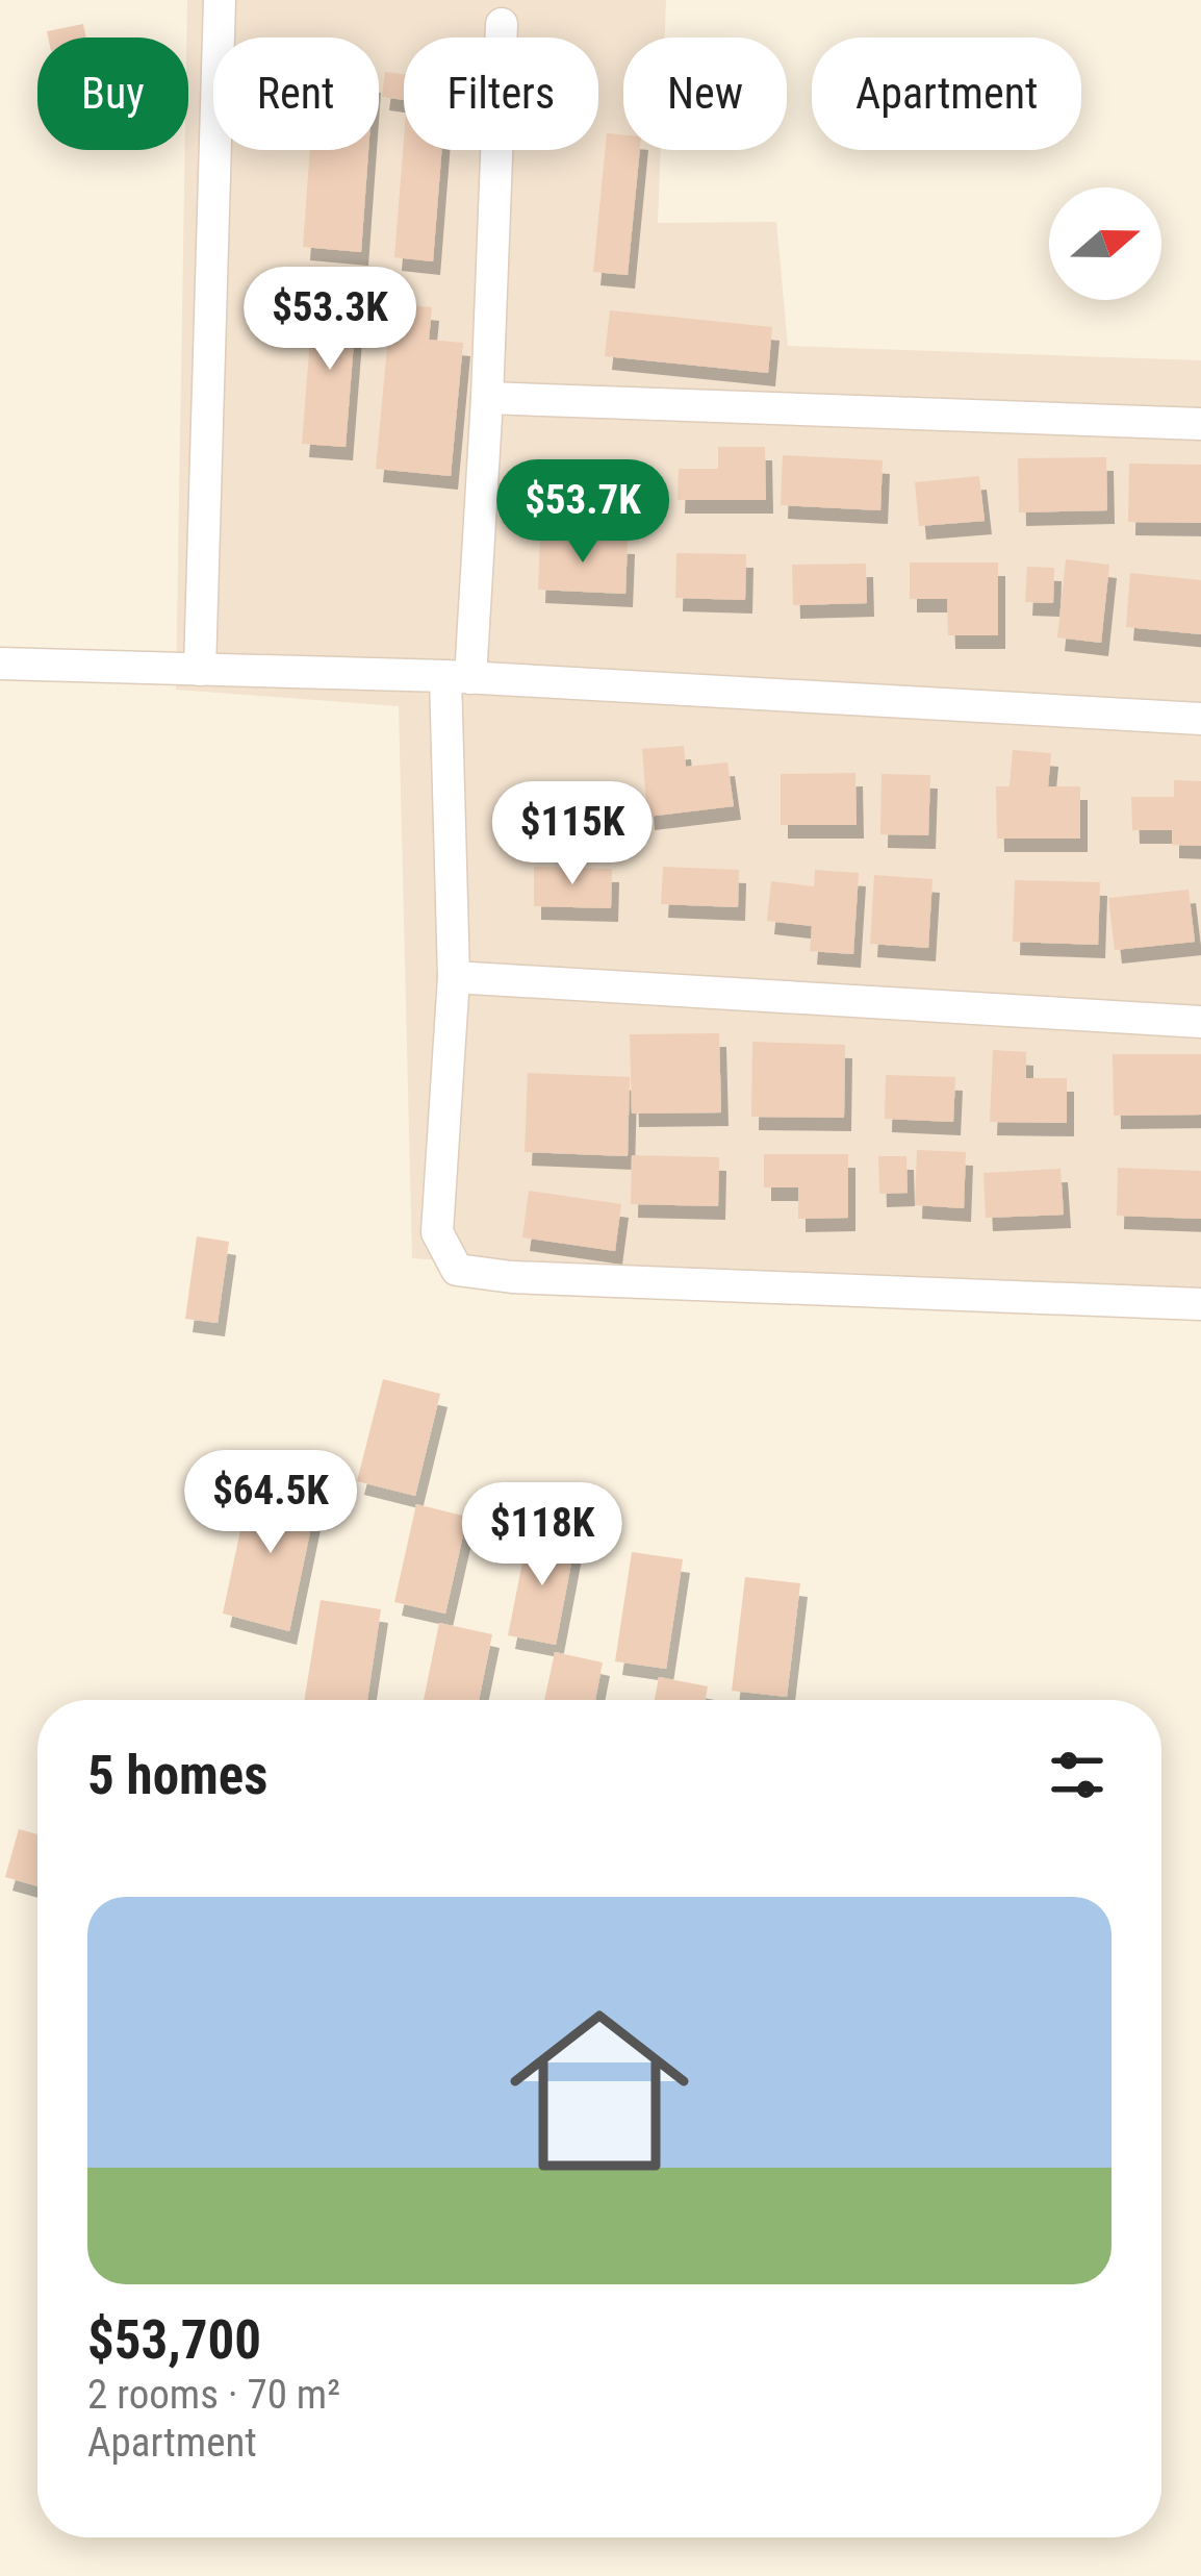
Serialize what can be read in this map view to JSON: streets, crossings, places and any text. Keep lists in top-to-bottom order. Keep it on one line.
{"north":"right","page":{"chip":["Buy","Rent","Filters","New","Apartment"],"price":["$53.3K","$53.7K","$115K","$64.5K","$118K"],"heading":"5 homes","list":[{"name":"$53,700","note":"2 rooms · 70 m² · Apartment"}]}}
